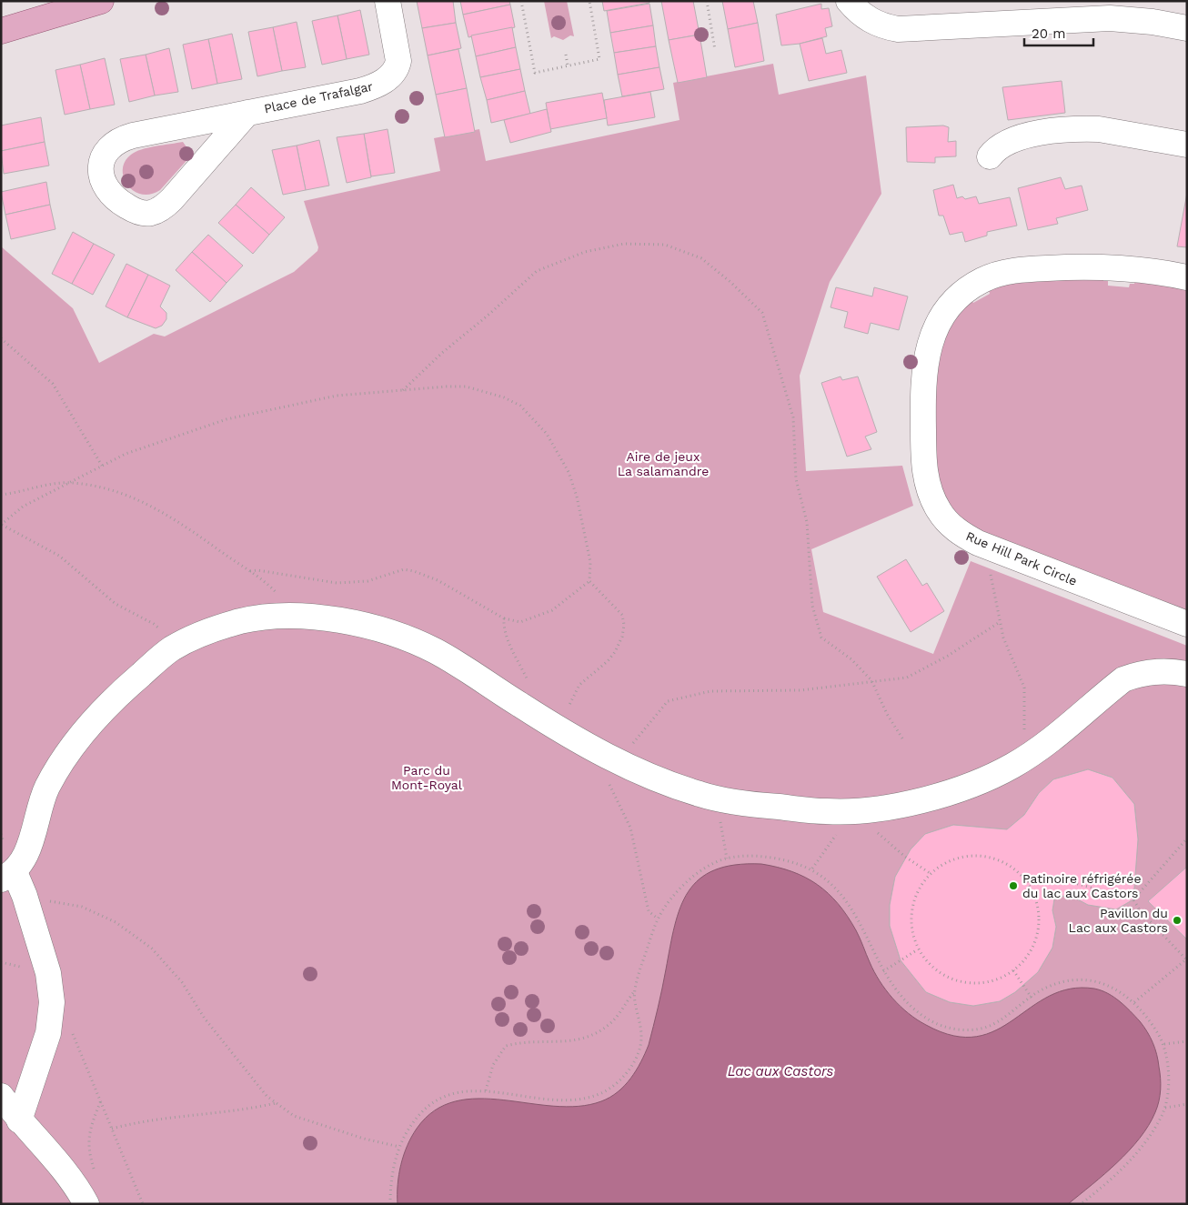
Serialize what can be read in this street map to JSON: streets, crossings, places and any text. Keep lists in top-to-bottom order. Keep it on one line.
{"streets":{"street":["Place de Trafalgar","Rue Hill Park Circle"]},"water":["Lac aux Castors"],"parks":["Aire de jeux La salamandre","Parc du Mont-Royal"],"places":["Patinoire réfrigérée du lac aux Castors","Pavillon du Lac aux Castors"],"scale_bar":"20 m"}
